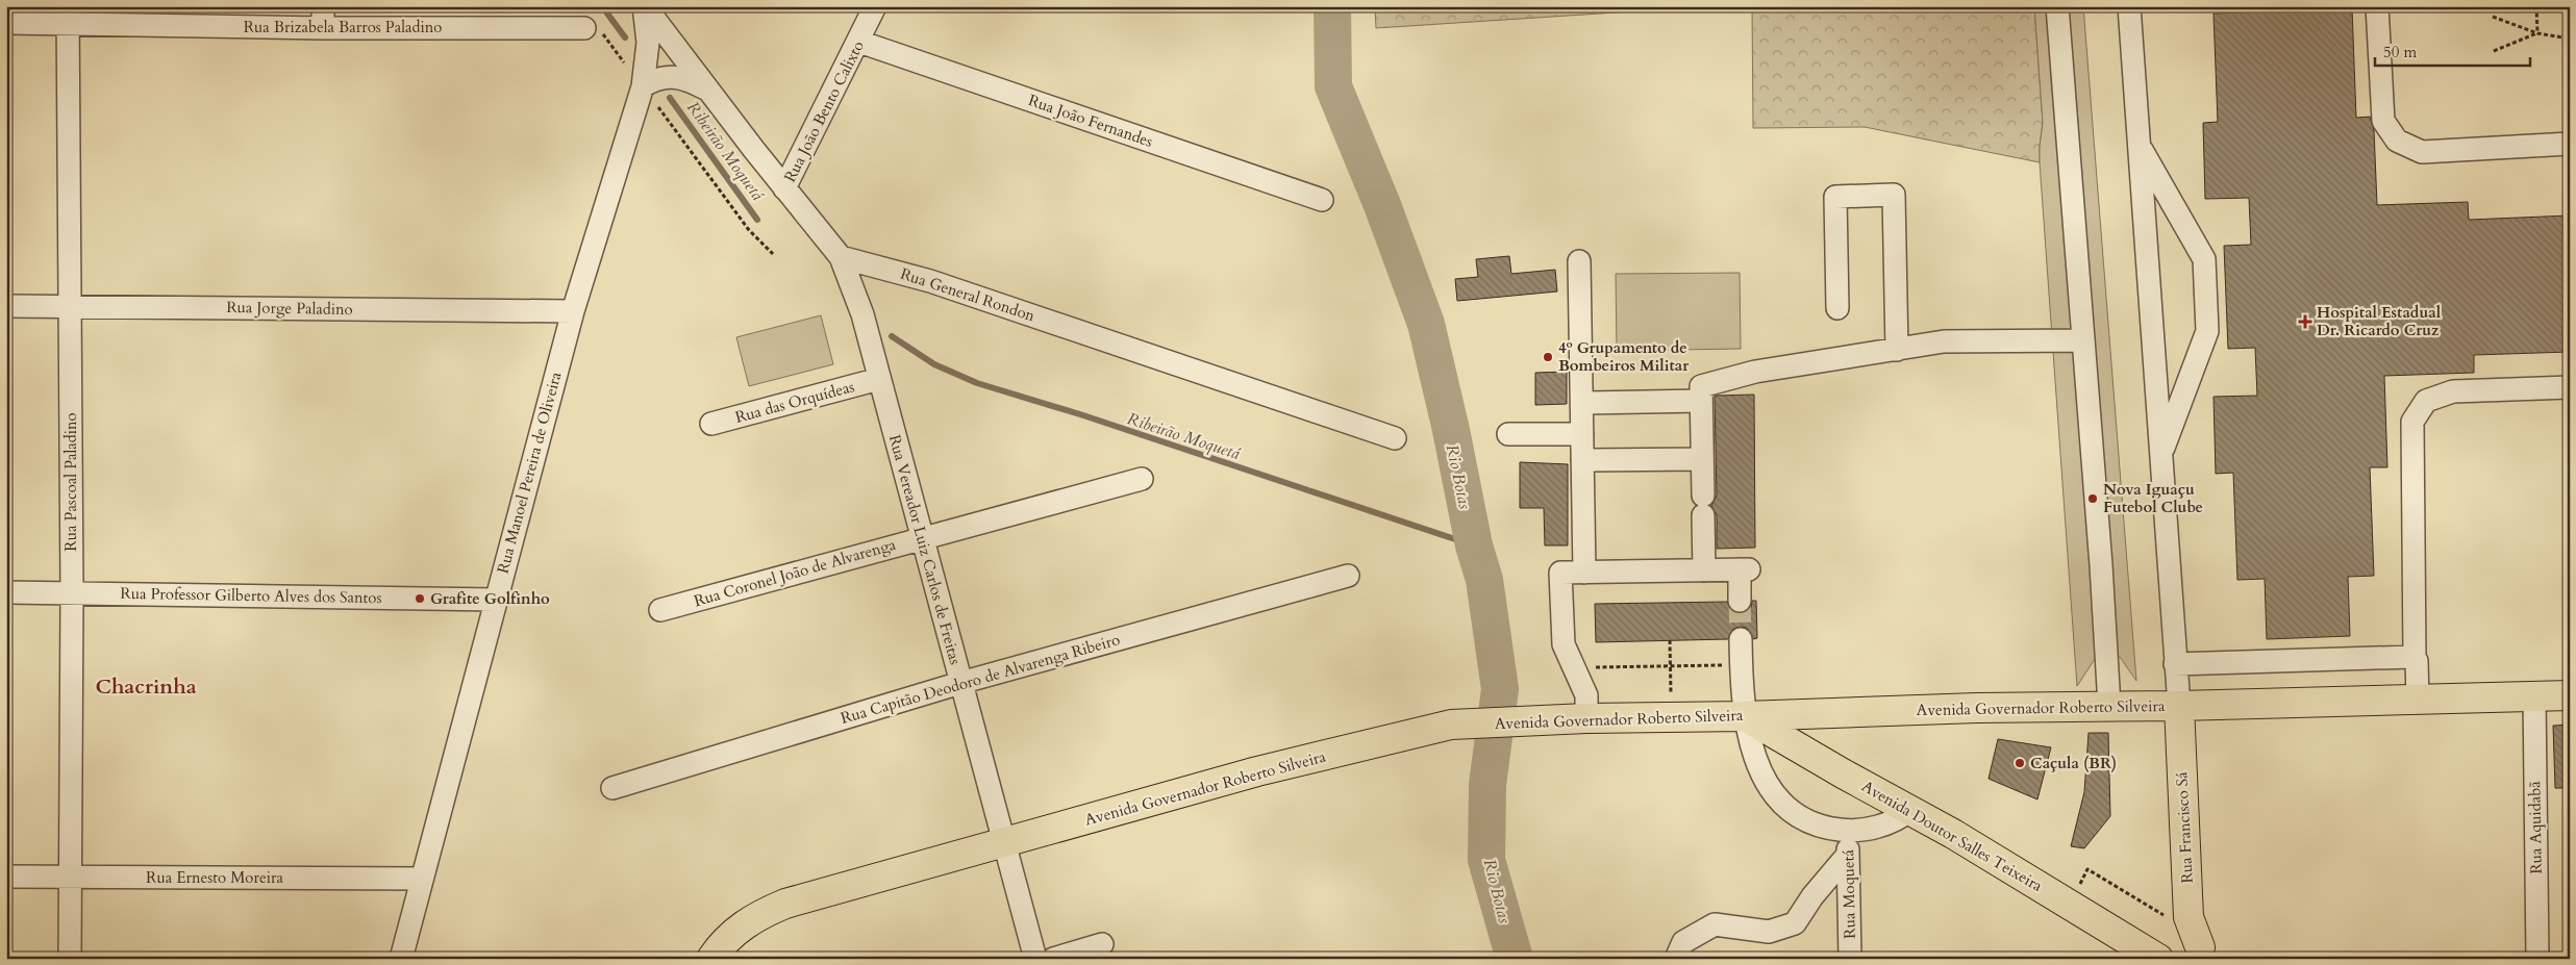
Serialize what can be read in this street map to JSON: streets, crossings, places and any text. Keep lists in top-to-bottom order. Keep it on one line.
{"streets":{"main road":["Avenida Governador Roberto Silveira","Rua Francisco Sá","Avenida Doutor Salles Teixeira"],"street":["Rua Brizabela Barros Paladino","Rua João Bento Calixto","Rua João Fernandes","Rua General Rondon","Rua Jorge Paladino","Rua das Orquídeas","Rua Manoel Pereira de Oliveira","Rua Pascoal Paladino","Rua Vereador Luiz Carlos de Freitas","Rua Coronel João de Alvarenga","Rua Professor Gilberto Alves dos Santos","Rua Capitão Deodoro de Alvarenga Ribeiro","Rua Aquidabã","Rua Ernesto Moreira","Rua Moquetá"]},"crossings":[["Rua Brizabela Barros Paladino","Rua Pascoal Paladino"],["Rua João Bento Calixto","Rua João Fernandes"],["Rua General Rondon","Rua Vereador Luiz Carlos de Freitas"],["Rua Jorge Paladino","Rua Manoel Pereira de Oliveira"],["Rua Jorge Paladino","Rua Pascoal Paladino"],["Rua das Orquídeas","Rua Vereador Luiz Carlos de Freitas"],["Rua Manoel Pereira de Oliveira","Rua Professor Gilberto Alves dos Santos"],["Rua Manoel Pereira de Oliveira","Rua Ernesto Moreira"],["Rua Pascoal Paladino","Rua Professor Gilberto Alves dos Santos"],["Rua Pascoal Paladino","Rua Ernesto Moreira"],["Rua Vereador Luiz Carlos de Freitas","Rua Coronel João de Alvarenga"],["Rua Vereador Luiz Carlos de Freitas","Rua Capitão Deodoro de Alvarenga Ribeiro"],["Rua Vereador Luiz Carlos de Freitas","Avenida Governador Roberto Silveira"],["Avenida Governador Roberto Silveira","Rua Francisco Sá"],["Avenida Governador Roberto Silveira","Rua Aquidabã"],["Avenida Governador Roberto Silveira","Avenida Doutor Salles Teixeira"]],"districts":["Chacrinha"],"water":["Ribeirão Moquetá","Rio Botas"],"places":{"health":["Hospital Estadual Dr. Ricardo Cruz"],"other":["4º Grupamento de Bombeiros Militar","Nova Iguaçu Futebol Clube","Grafite Golfinho","Caçula (BR)"]},"scale_bar":"50 m"}
